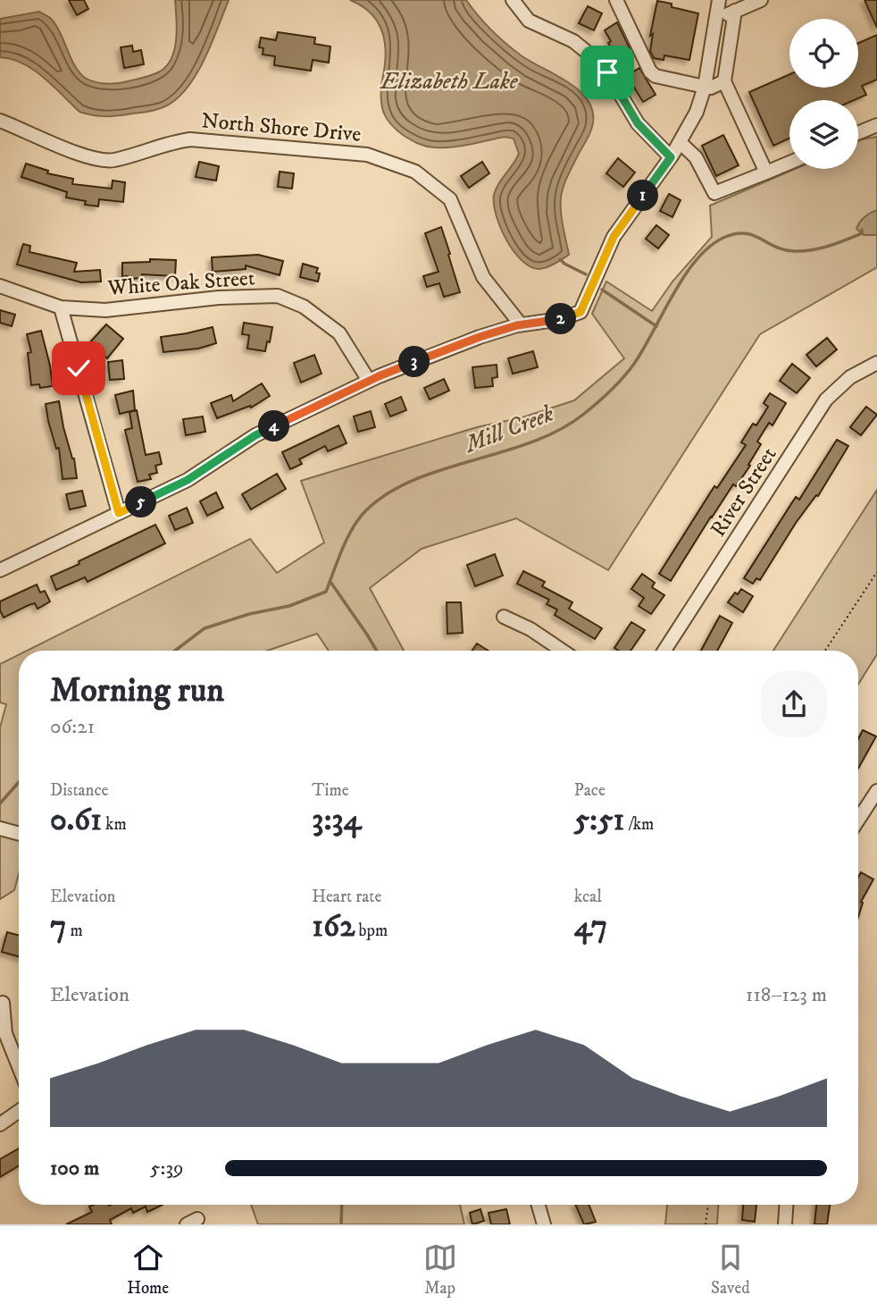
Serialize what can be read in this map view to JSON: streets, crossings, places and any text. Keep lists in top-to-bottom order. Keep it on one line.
{"streets":{"street":["North Shore Drive","White Oak Street","River Street"]},"water":["Elizabeth Lake","Mill Creek"],"page":{"pins":["1","2","3","4","5"],"heading":["Morning run","06:21"],"stats":[["Distance","0.61 km"],["Time","3:34"],["Pace","5:51 /km"],["Elevation","7 m"],["Heart rate","162 bpm"],["kcal","47"]],"chart":["Elevation","118–123 m"],"list":[{"name":"100 m","note":"5:39"}],"tabs":["Home","Map","Saved"]}}
